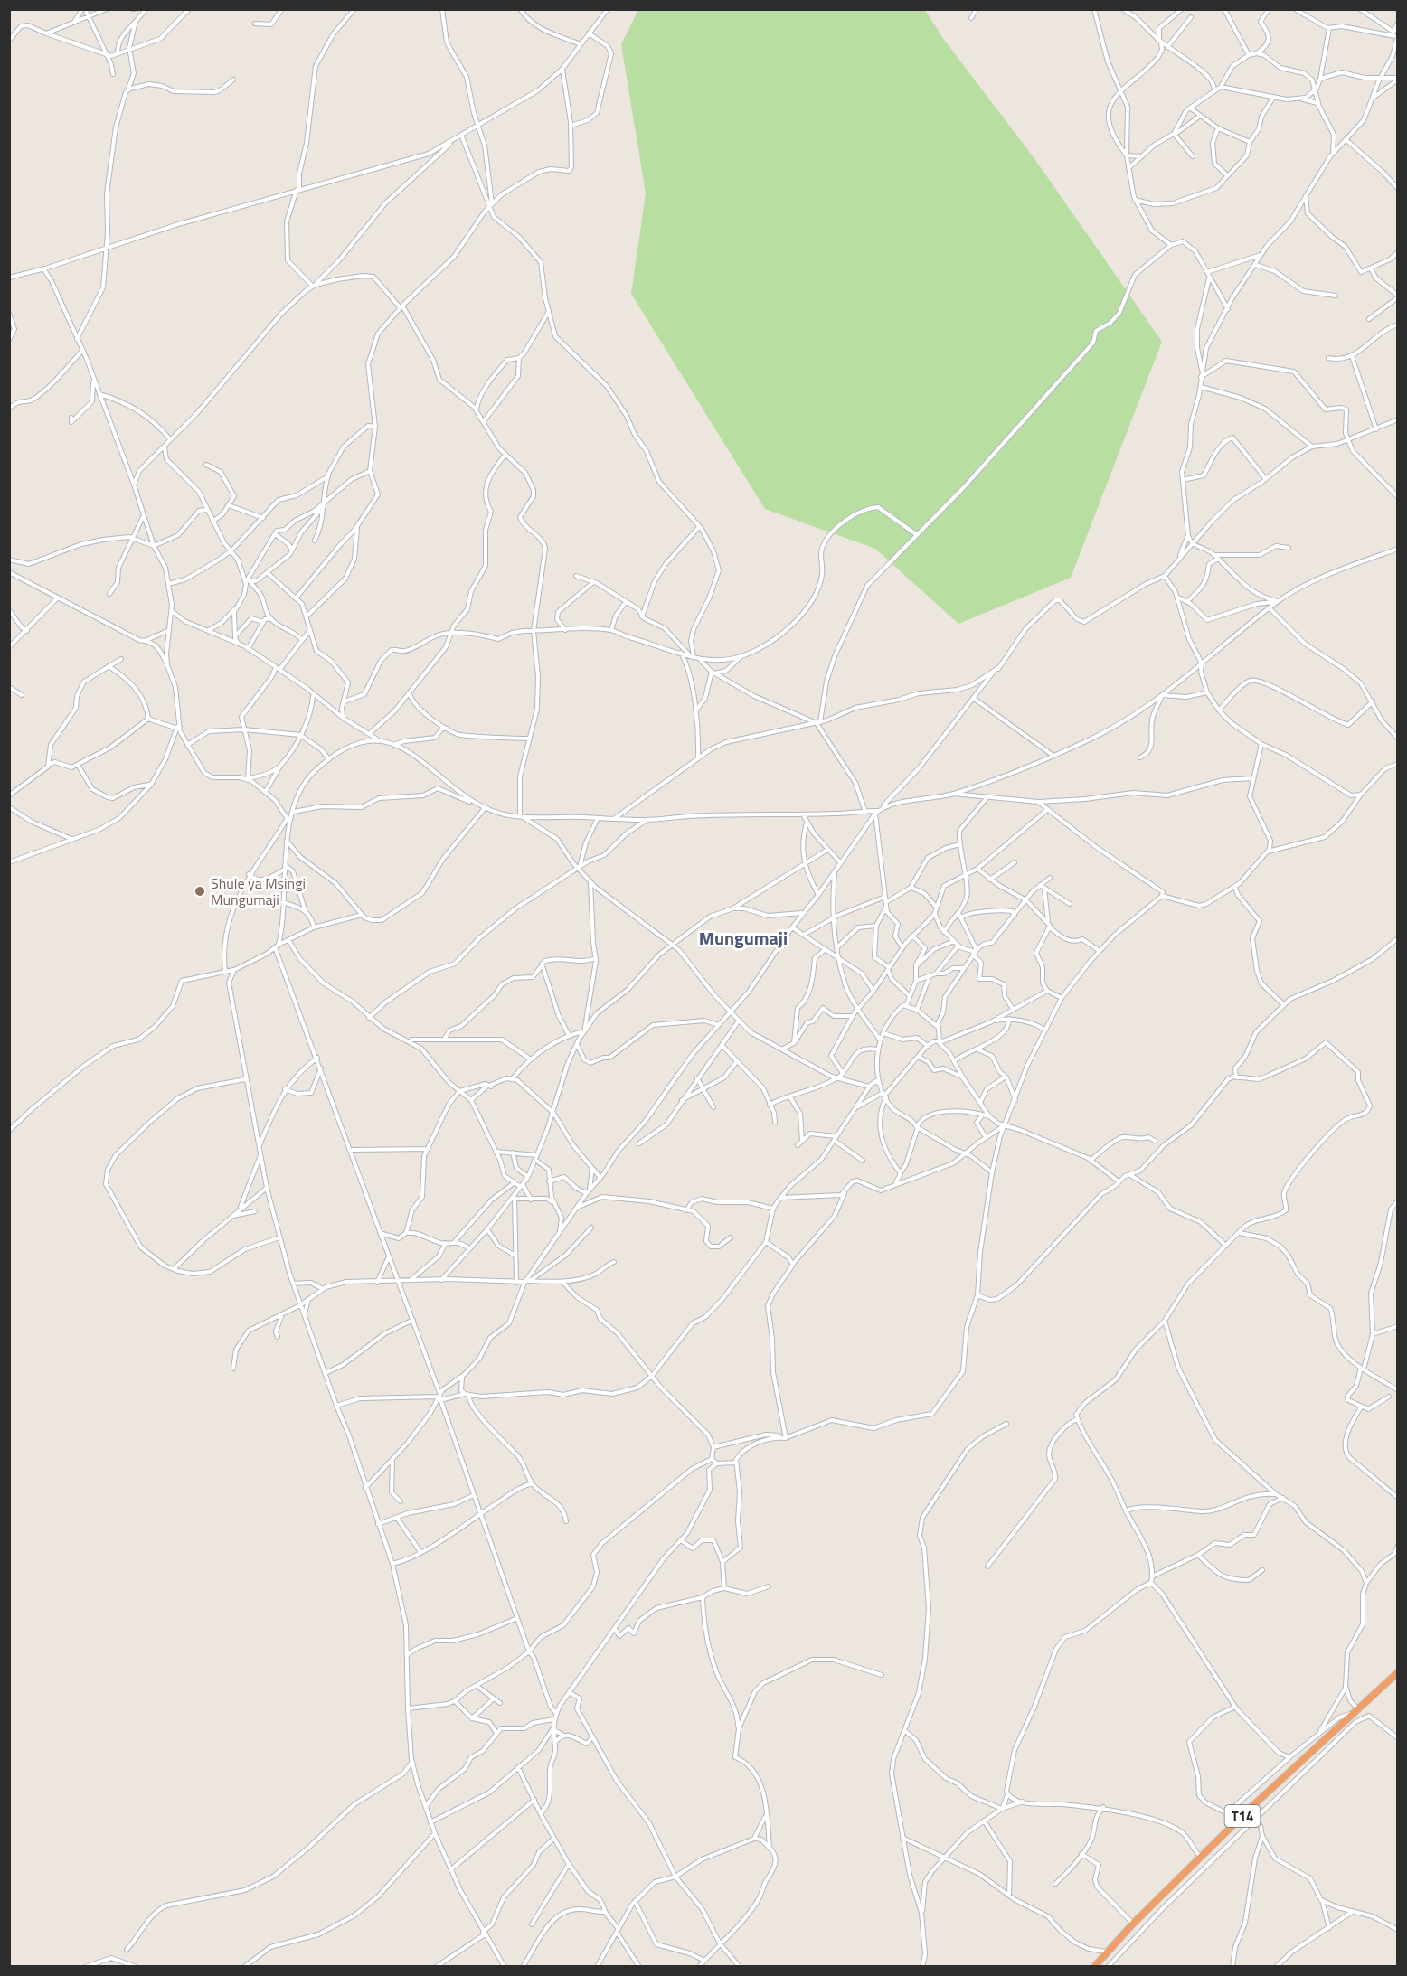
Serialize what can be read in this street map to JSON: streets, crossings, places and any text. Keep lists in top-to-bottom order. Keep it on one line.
{"streets":{"highway":["T14"]},"districts":["Mungumaji"],"places":["Shule ya Msingi Mungumaji"]}
